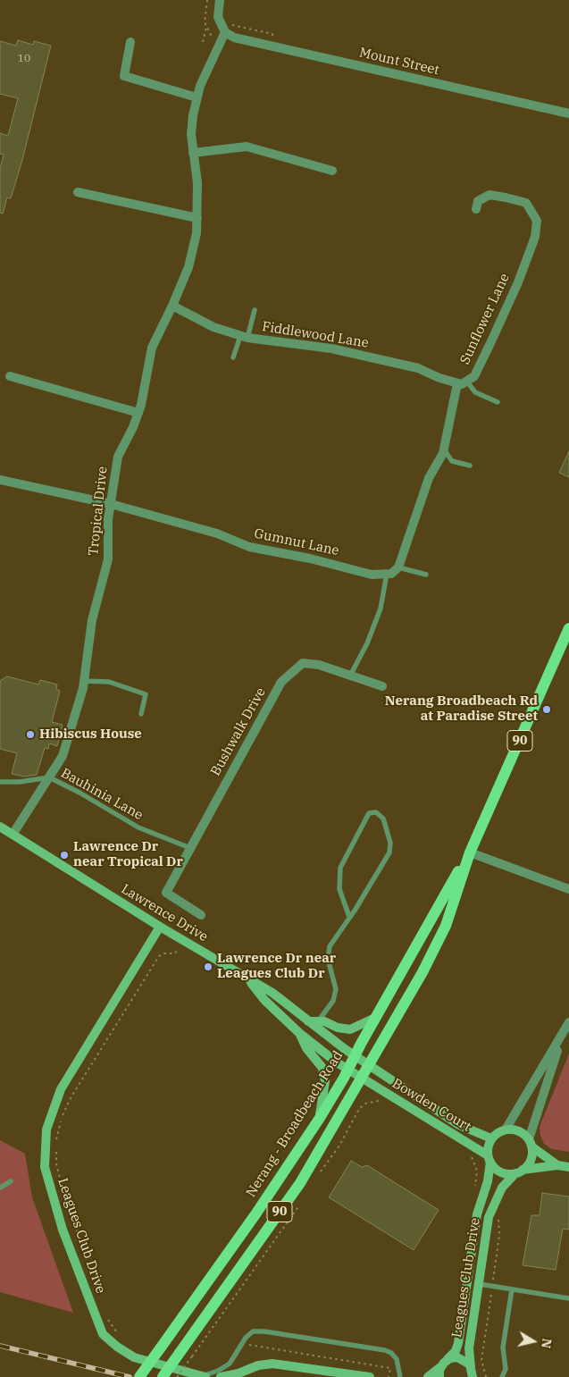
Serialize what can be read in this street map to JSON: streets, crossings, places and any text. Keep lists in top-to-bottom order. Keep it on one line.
{"streets":{"main road":["90","Nerang - Broadbeach Road"],"street":["Mount Street","Sunflower Lane","Fiddlewood Lane","Tropical Drive","Gumnut Lane","Bushwalk Drive","Lawrence Drive","Bowden Court","Leagues Club Drive"],"lane":["Bauhinia Lane"]},"crossings":[["Mount Street","Tropical Drive"],["Sunflower Lane","Fiddlewood Lane"],["Sunflower Lane","Gumnut Lane"],["Fiddlewood Lane","Tropical Drive"],["Tropical Drive","Gumnut Lane"],["Tropical Drive","Bauhinia Lane"],["Tropical Drive","Lawrence Drive"],["Bushwalk Drive","Bauhinia Lane"],["Lawrence Drive","Bowden Court"],["Lawrence Drive","Nerang - Broadbeach Road"],["Lawrence Drive","Leagues Club Drive"],["Bowden Court","Nerang - Broadbeach Road"],["Bowden Court","Leagues Club Drive"]],"places":["Nerang Broadbeach Rd at Paradise Street","Hibiscus House","Lawrence Dr near Tropical Dr","Lawrence Dr near Leagues Club Dr"],"house_numbers":["10"],"north":"right"}
